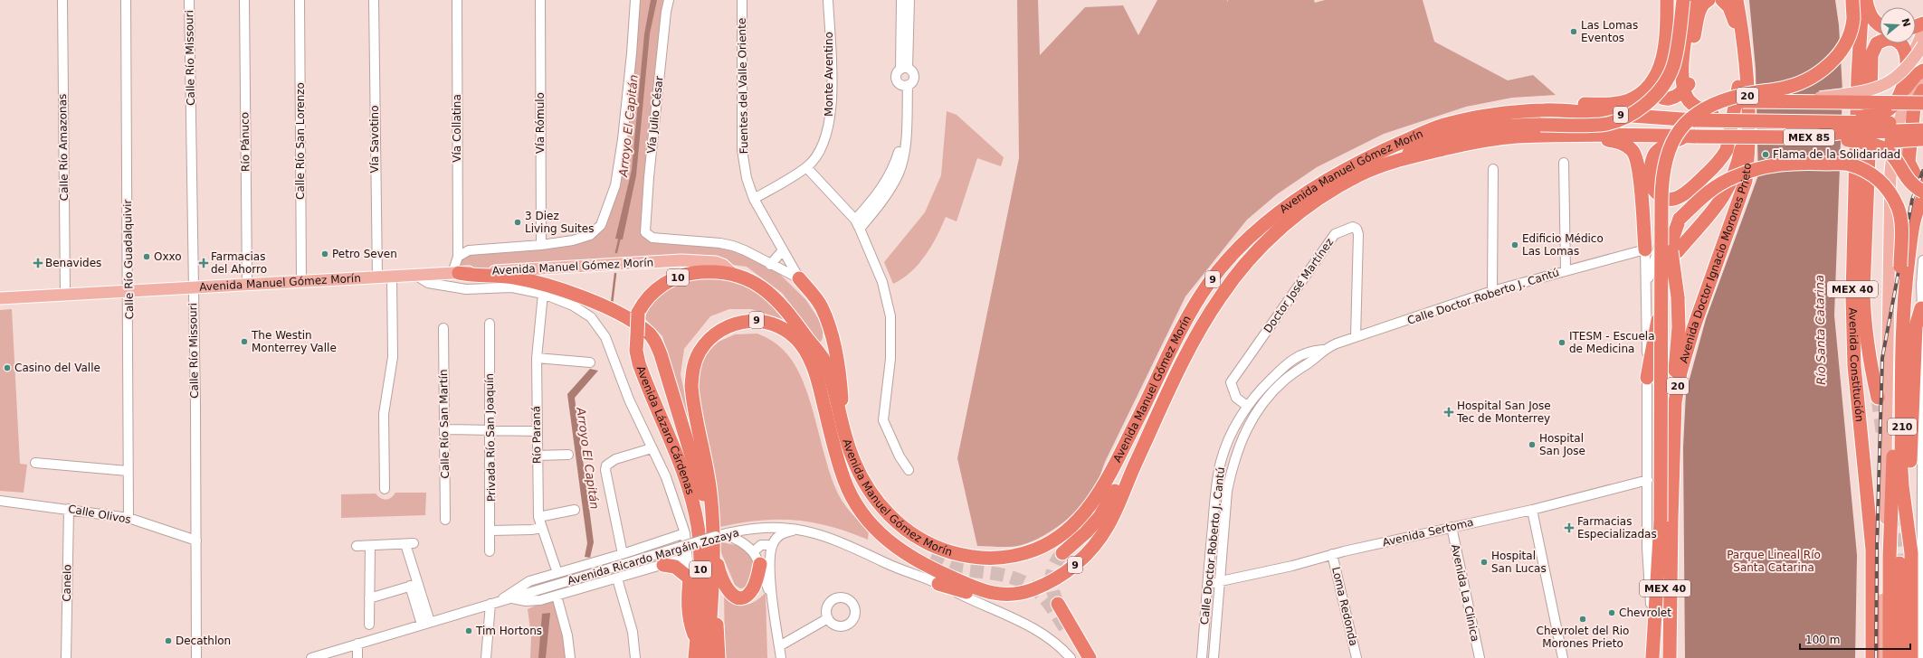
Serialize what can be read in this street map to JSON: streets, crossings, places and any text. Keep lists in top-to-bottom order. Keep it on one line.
{"streets":{"highway":["20","9","MEX 85","Avenida Manuel Gómez Morín","Avenida Doctor Ignacio Morones Prieto","10","MEX 40","Avenida Constitución","210","Avenida Lázaro Cárdenas"],"street":["Calle Río Missouri","Monte Aventino","Fuentes del Valle Oriente","Vía Julio César","Vía Rómulo","Vía Collatina","Vía Savotino","Calle Río San Lorenzo","Río Pánuco","Calle Río Amazonas","Calle Río Guadalquivir","Doctor José Martínez","Calle Doctor Roberto J. Cantú","Calle Río San Martín","Río Paraná","Privada Río San Joaquín","Calle Olivos","Avenida Sertoma","Avenida Ricardo Margáin Zozaya","Canelo","Avenida La Clinica","Loma Redonda"]},"crossings":[["Calle Río Missouri","Avenida Manuel Gómez Morín"],["Calle Río Missouri","Calle Olivos"],["Monte Aventino","Fuentes del Valle Oriente"],["20","Avenida Doctor Ignacio Morones Prieto"],["Vía Collatina","Avenida Manuel Gómez Morín"],["MEX 85","Avenida Manuel Gómez Morín"],["Vía Savotino","Avenida Manuel Gómez Morín"],["Calle Río San Lorenzo","Avenida Manuel Gómez Morín"],["Río Pánuco","Avenida Manuel Gómez Morín"],["Calle Río Amazonas","Avenida Manuel Gómez Morín"],["Avenida Manuel Gómez Morín","Calle Río Guadalquivir"],["Avenida Manuel Gómez Morín","10"],["Avenida Manuel Gómez Morín","Avenida Lázaro Cárdenas"],["Avenida Manuel Gómez Morín","Avenida Ricardo Margáin Zozaya"],["Calle Río Guadalquivir","Calle Olivos"],["Avenida Doctor Ignacio Morones Prieto","MEX 40"],["10","Avenida Ricardo Margáin Zozaya"],["Doctor José Martínez","Calle Doctor Roberto J. Cantú"],["Calle Doctor Roberto J. Cantú","Avenida Sertoma"],["Calle Olivos","Canelo"],["Avenida Sertoma","Avenida La Clinica"],["Avenida Sertoma","Loma Redonda"]],"water":["Arroyo El Capitán","Río Santa Catarina"],"parks":["Parque Lineal Río Santa Catarina"],"places":{"other":["Las Lomas Eventos","Flama de la Solidaridad","3 Diez Living Suites","Edificio Médico Las Lomas","Petro Seven","Oxxo","The Westin Monterrey Valle","ITESM - Escuela de Medicina","Casino del Valle","Hospital San Jose","Hospital San Lucas","Chevrolet","Chevrolet del Rio Morones Prieto","Tim Hortons","Decathlon"],"health":["Benavides","Farmacias del Ahorro","Hospital San Jose Tec de Monterrey","Farmacias Especializadas"]},"scale_bar":"100 m","north":"right"}
